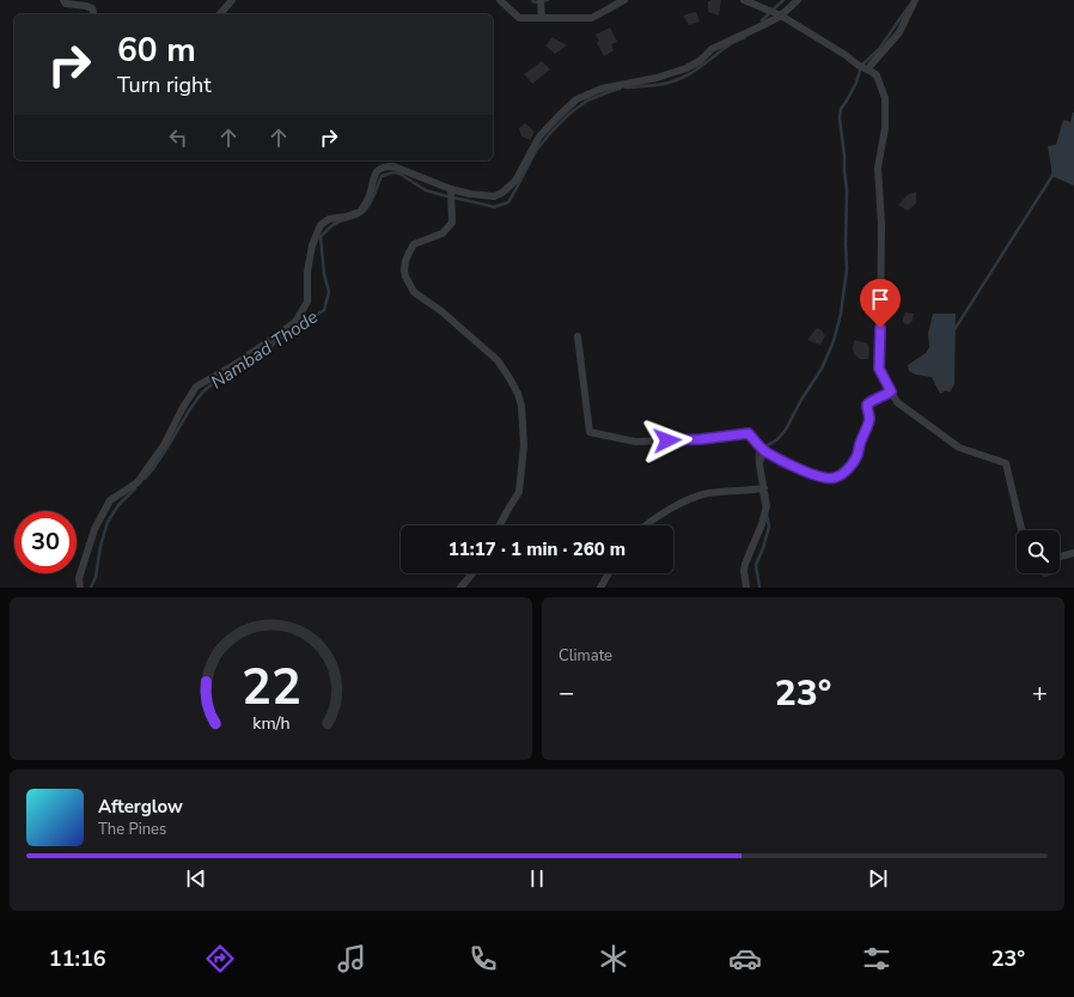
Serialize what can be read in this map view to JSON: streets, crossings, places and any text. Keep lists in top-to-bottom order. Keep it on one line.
{"water":["Nambad Thode"],"page":{"turn":["60 m","Turn right"],"limit":"30","trip":"11:17 · 1 min · 260 m","tile":"Climate","heat":["−","23°","+"],"song":["Afterglow","The Pines"],"tabs":["11:16","23°"],"gauge":["22","km/h"]}}
